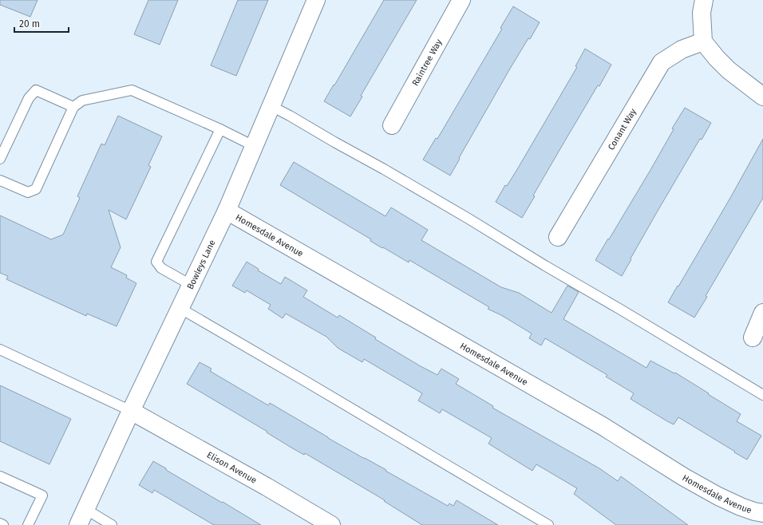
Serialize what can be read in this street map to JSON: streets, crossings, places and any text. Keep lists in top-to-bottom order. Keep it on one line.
{"streets":{"street":["Raintree Way","Conant Way","Homesdale Avenue","Bowleys Lane","Elison Avenue"]},"crossings":[["Homesdale Avenue","Bowleys Lane"],["Bowleys Lane","Elison Avenue"]],"scale_bar":"20 m"}
